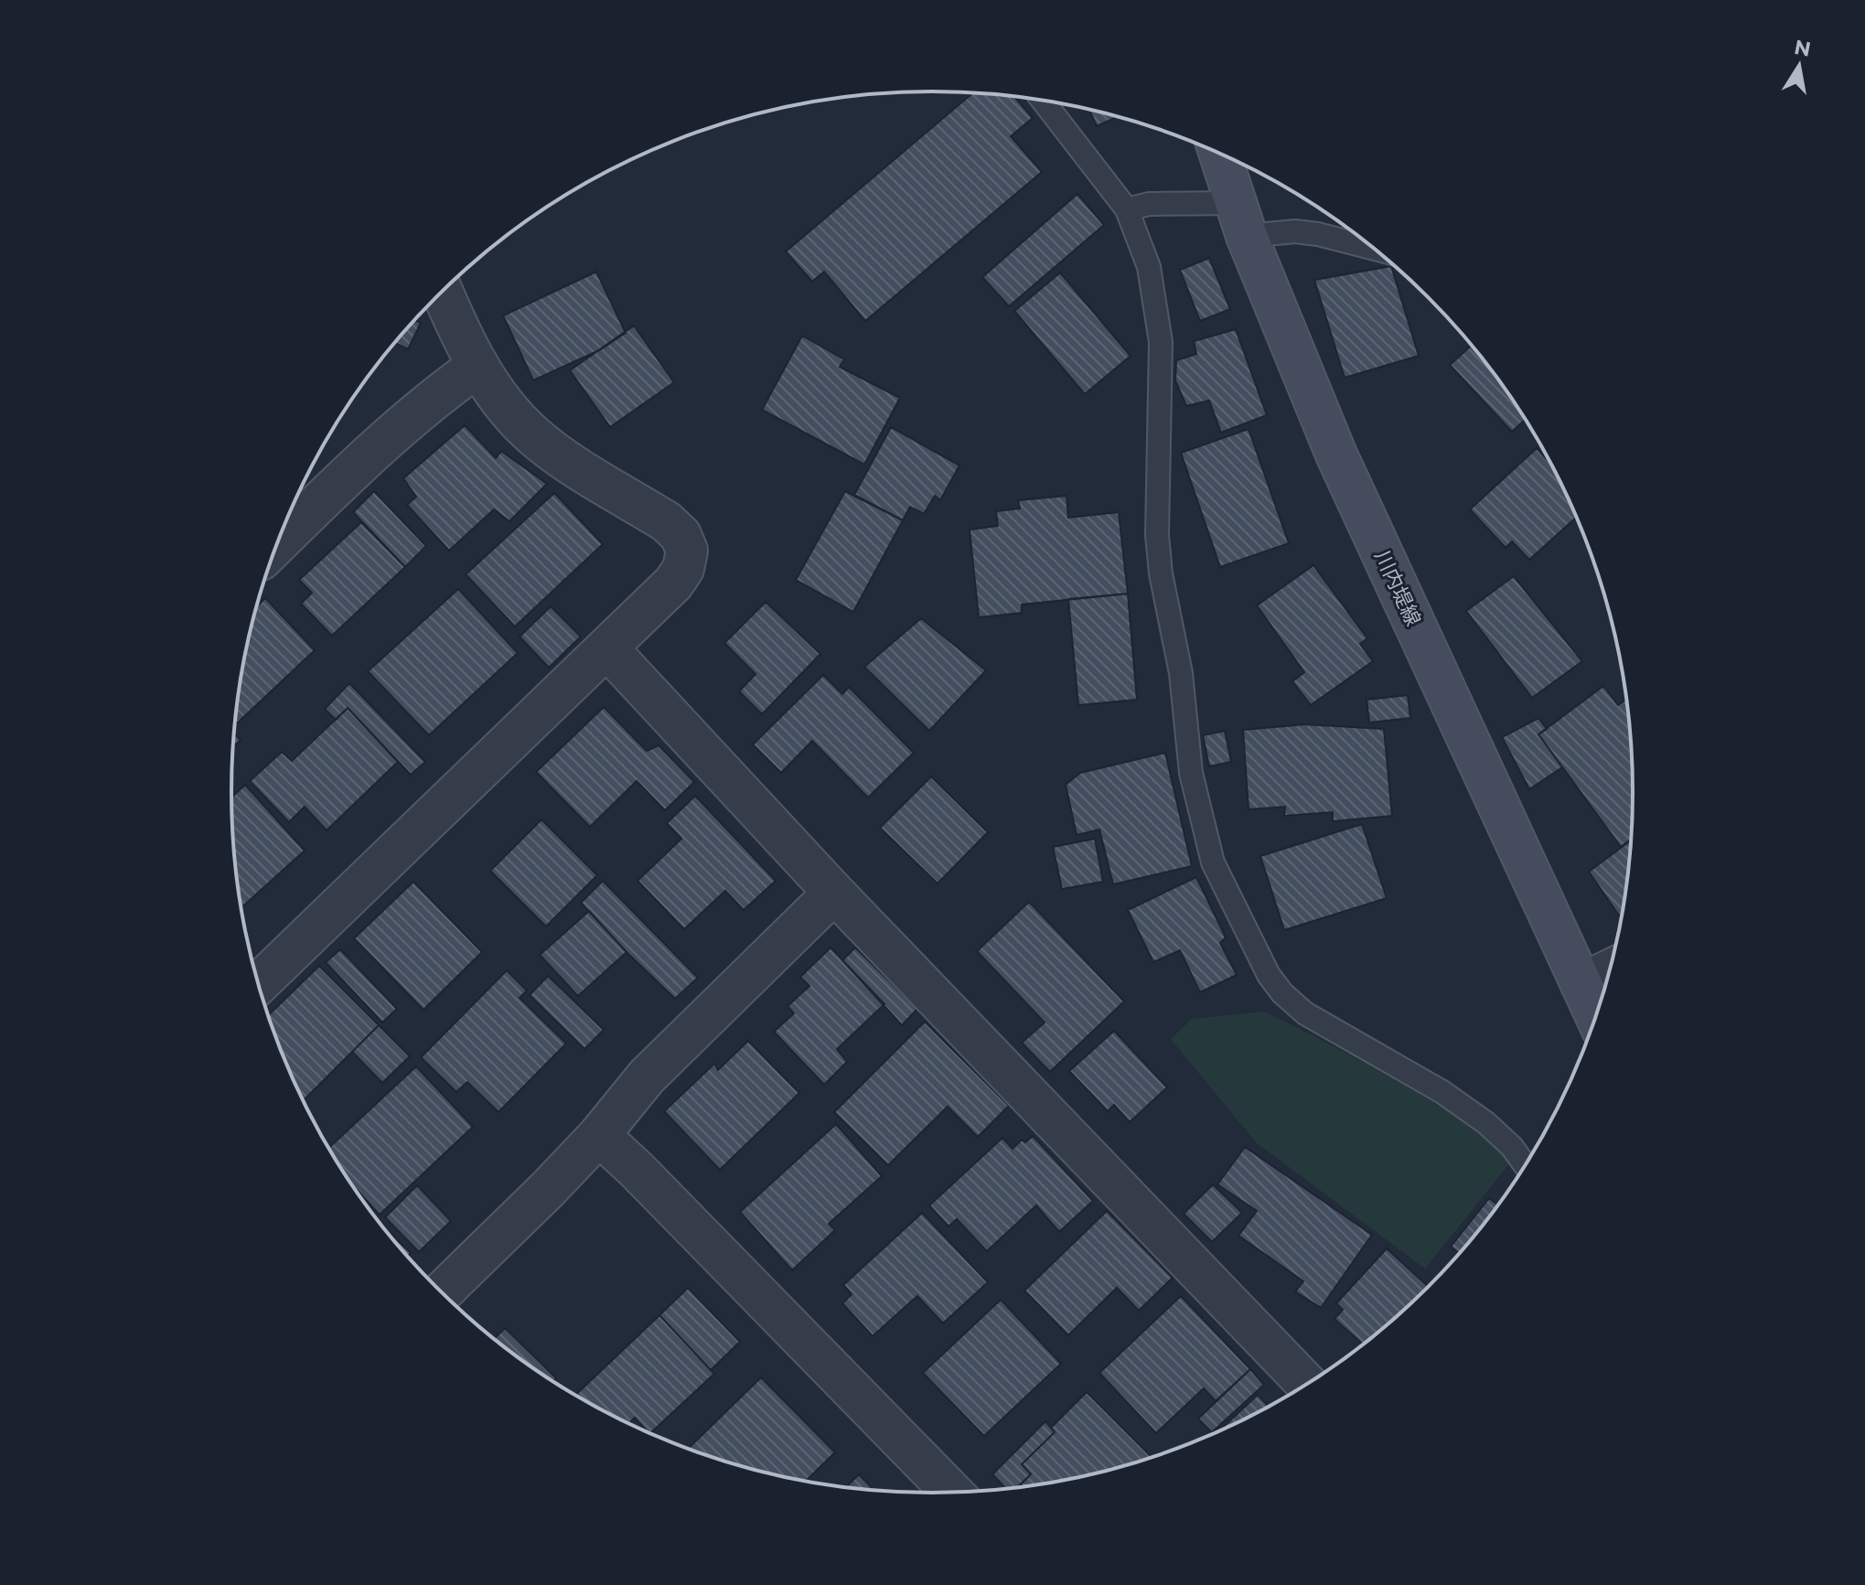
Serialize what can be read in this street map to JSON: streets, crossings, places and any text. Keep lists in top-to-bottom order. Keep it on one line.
{"streets":{"main road":["川内堤線"]},"north":"top"}
